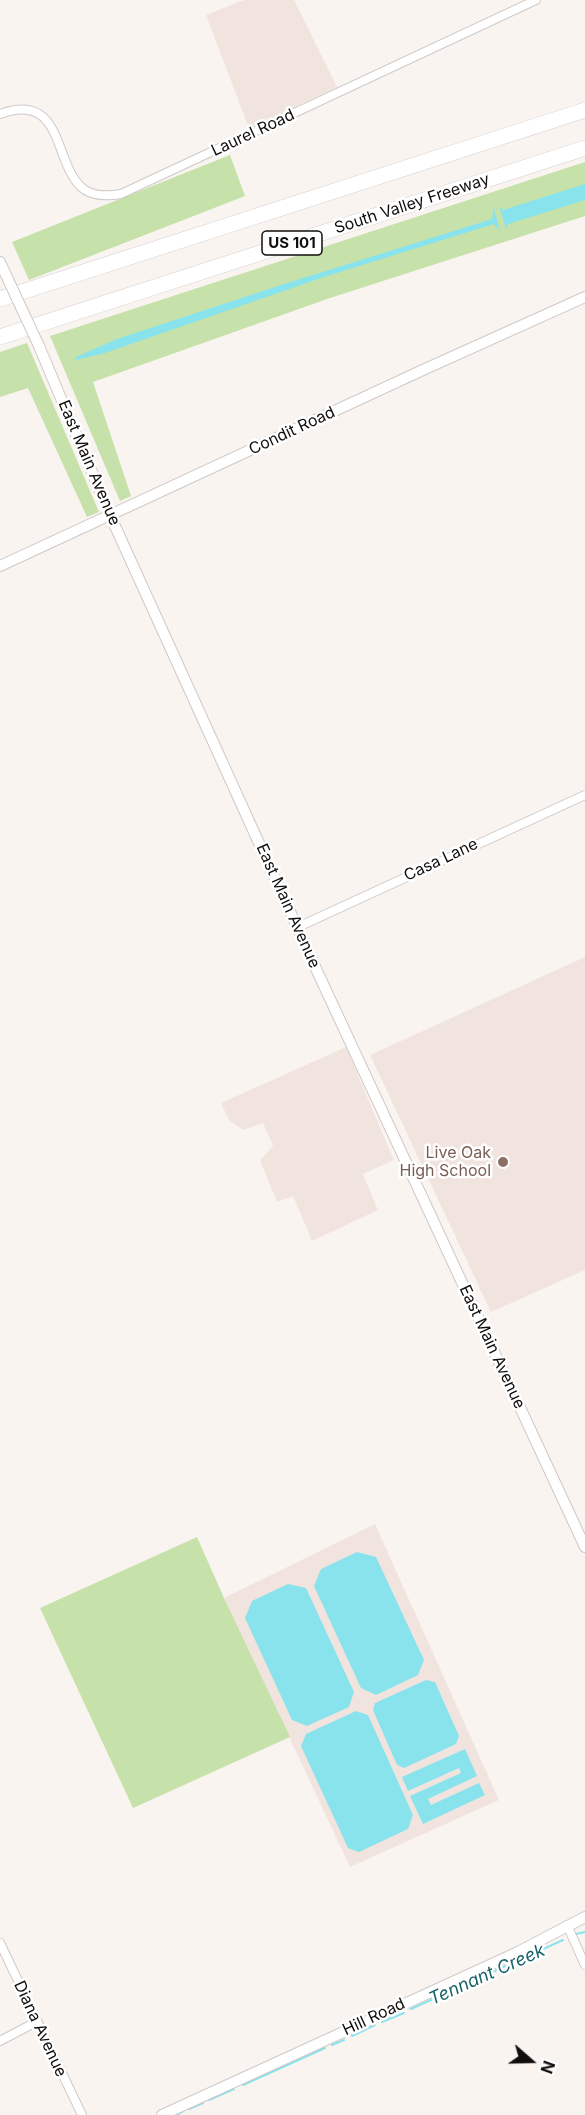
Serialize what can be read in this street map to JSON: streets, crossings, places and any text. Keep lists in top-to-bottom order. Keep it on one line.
{"streets":{"highway":["South Valley Freeway","US 101"],"street":["Laurel Road","Condit Road","East Main Avenue","Casa Lane","Hill Road","Diana Avenue"]},"crossings":[["Condit Road","East Main Avenue"],["East Main Avenue","Casa Lane"]],"water":["Tennant Creek"],"places":["Live Oak High School"],"north":"right"}
